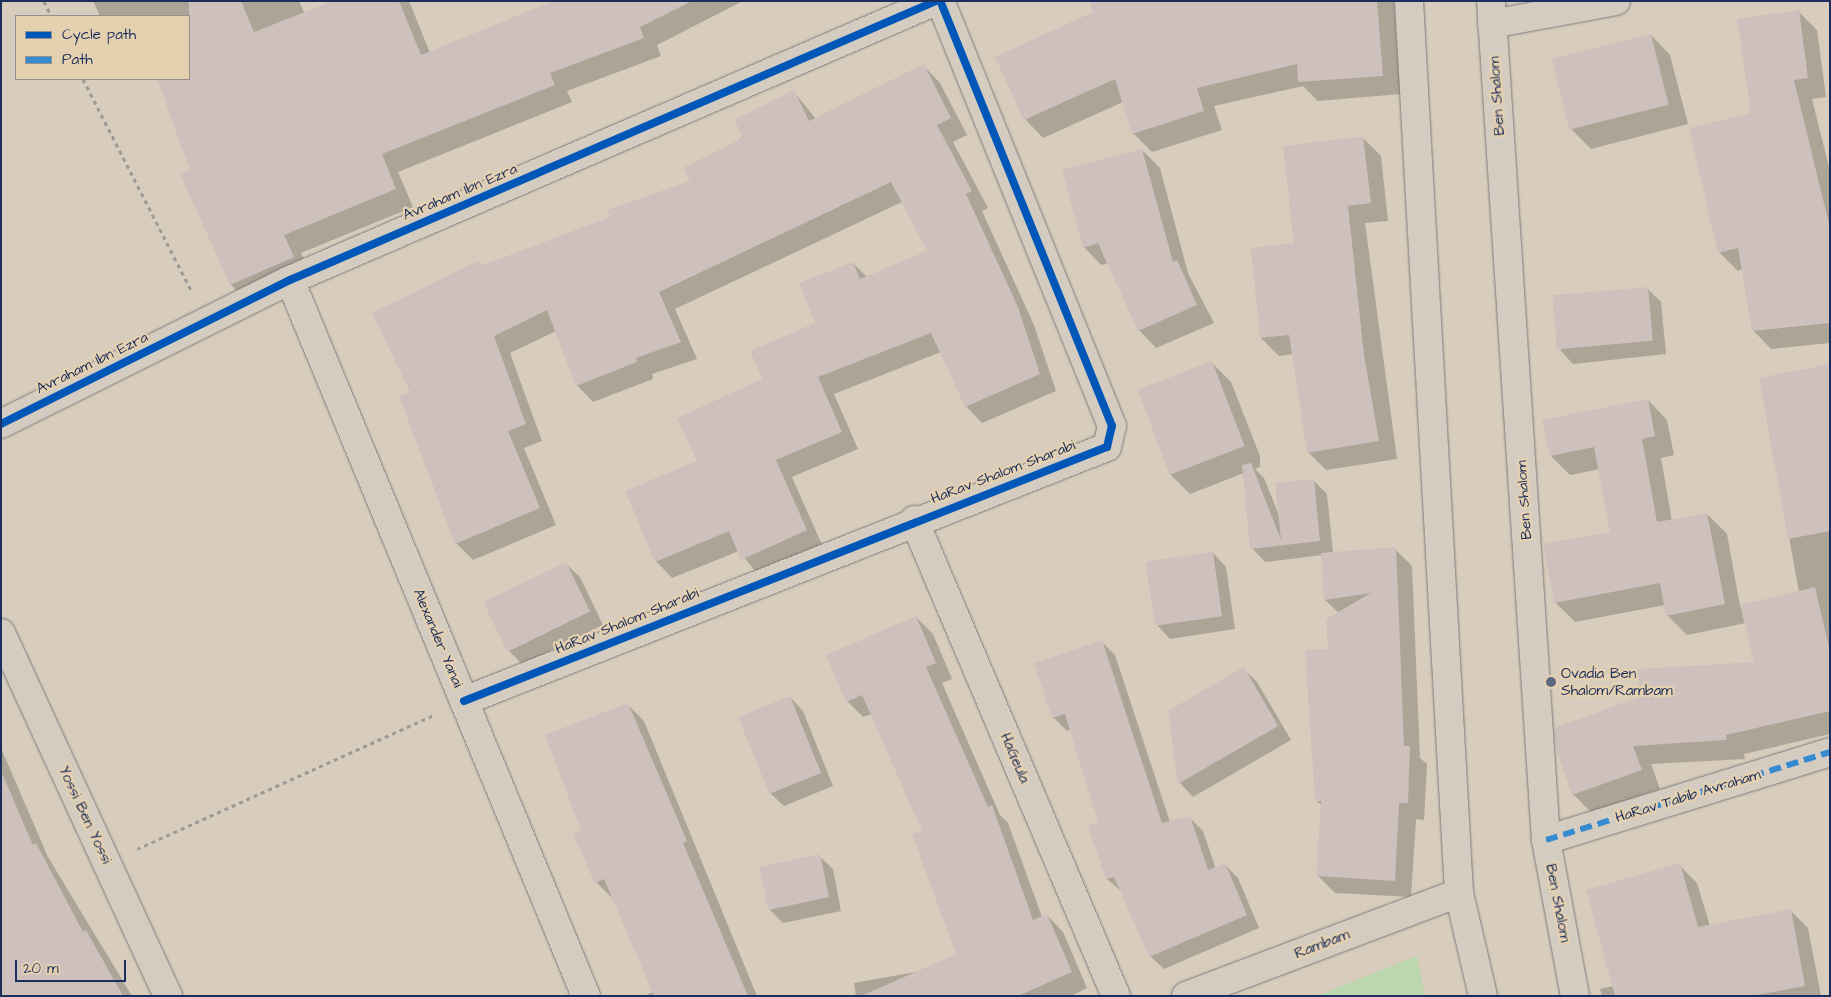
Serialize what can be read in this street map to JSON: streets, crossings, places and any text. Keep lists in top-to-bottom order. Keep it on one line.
{"streets":{"street":["Ben Shalom","Avraham Ibn Ezra","HaRav Shalom Sharabi","Alexander Yanai","HaGeula","HaRav Tabib Avraham","Yossi Ben Yossi","Rambam"]},"crossings":[["Ben Shalom","HaRav Tabib Avraham"],["Avraham Ibn Ezra","HaRav Shalom Sharabi"],["Avraham Ibn Ezra","Alexander Yanai"],["HaRav Shalom Sharabi","Alexander Yanai"],["HaRav Shalom Sharabi","HaGeula"]],"places":["Ovadia Ben Shalom/Rambam"],"legend":["Cycle path","Path"],"scale_bar":"20 m"}
